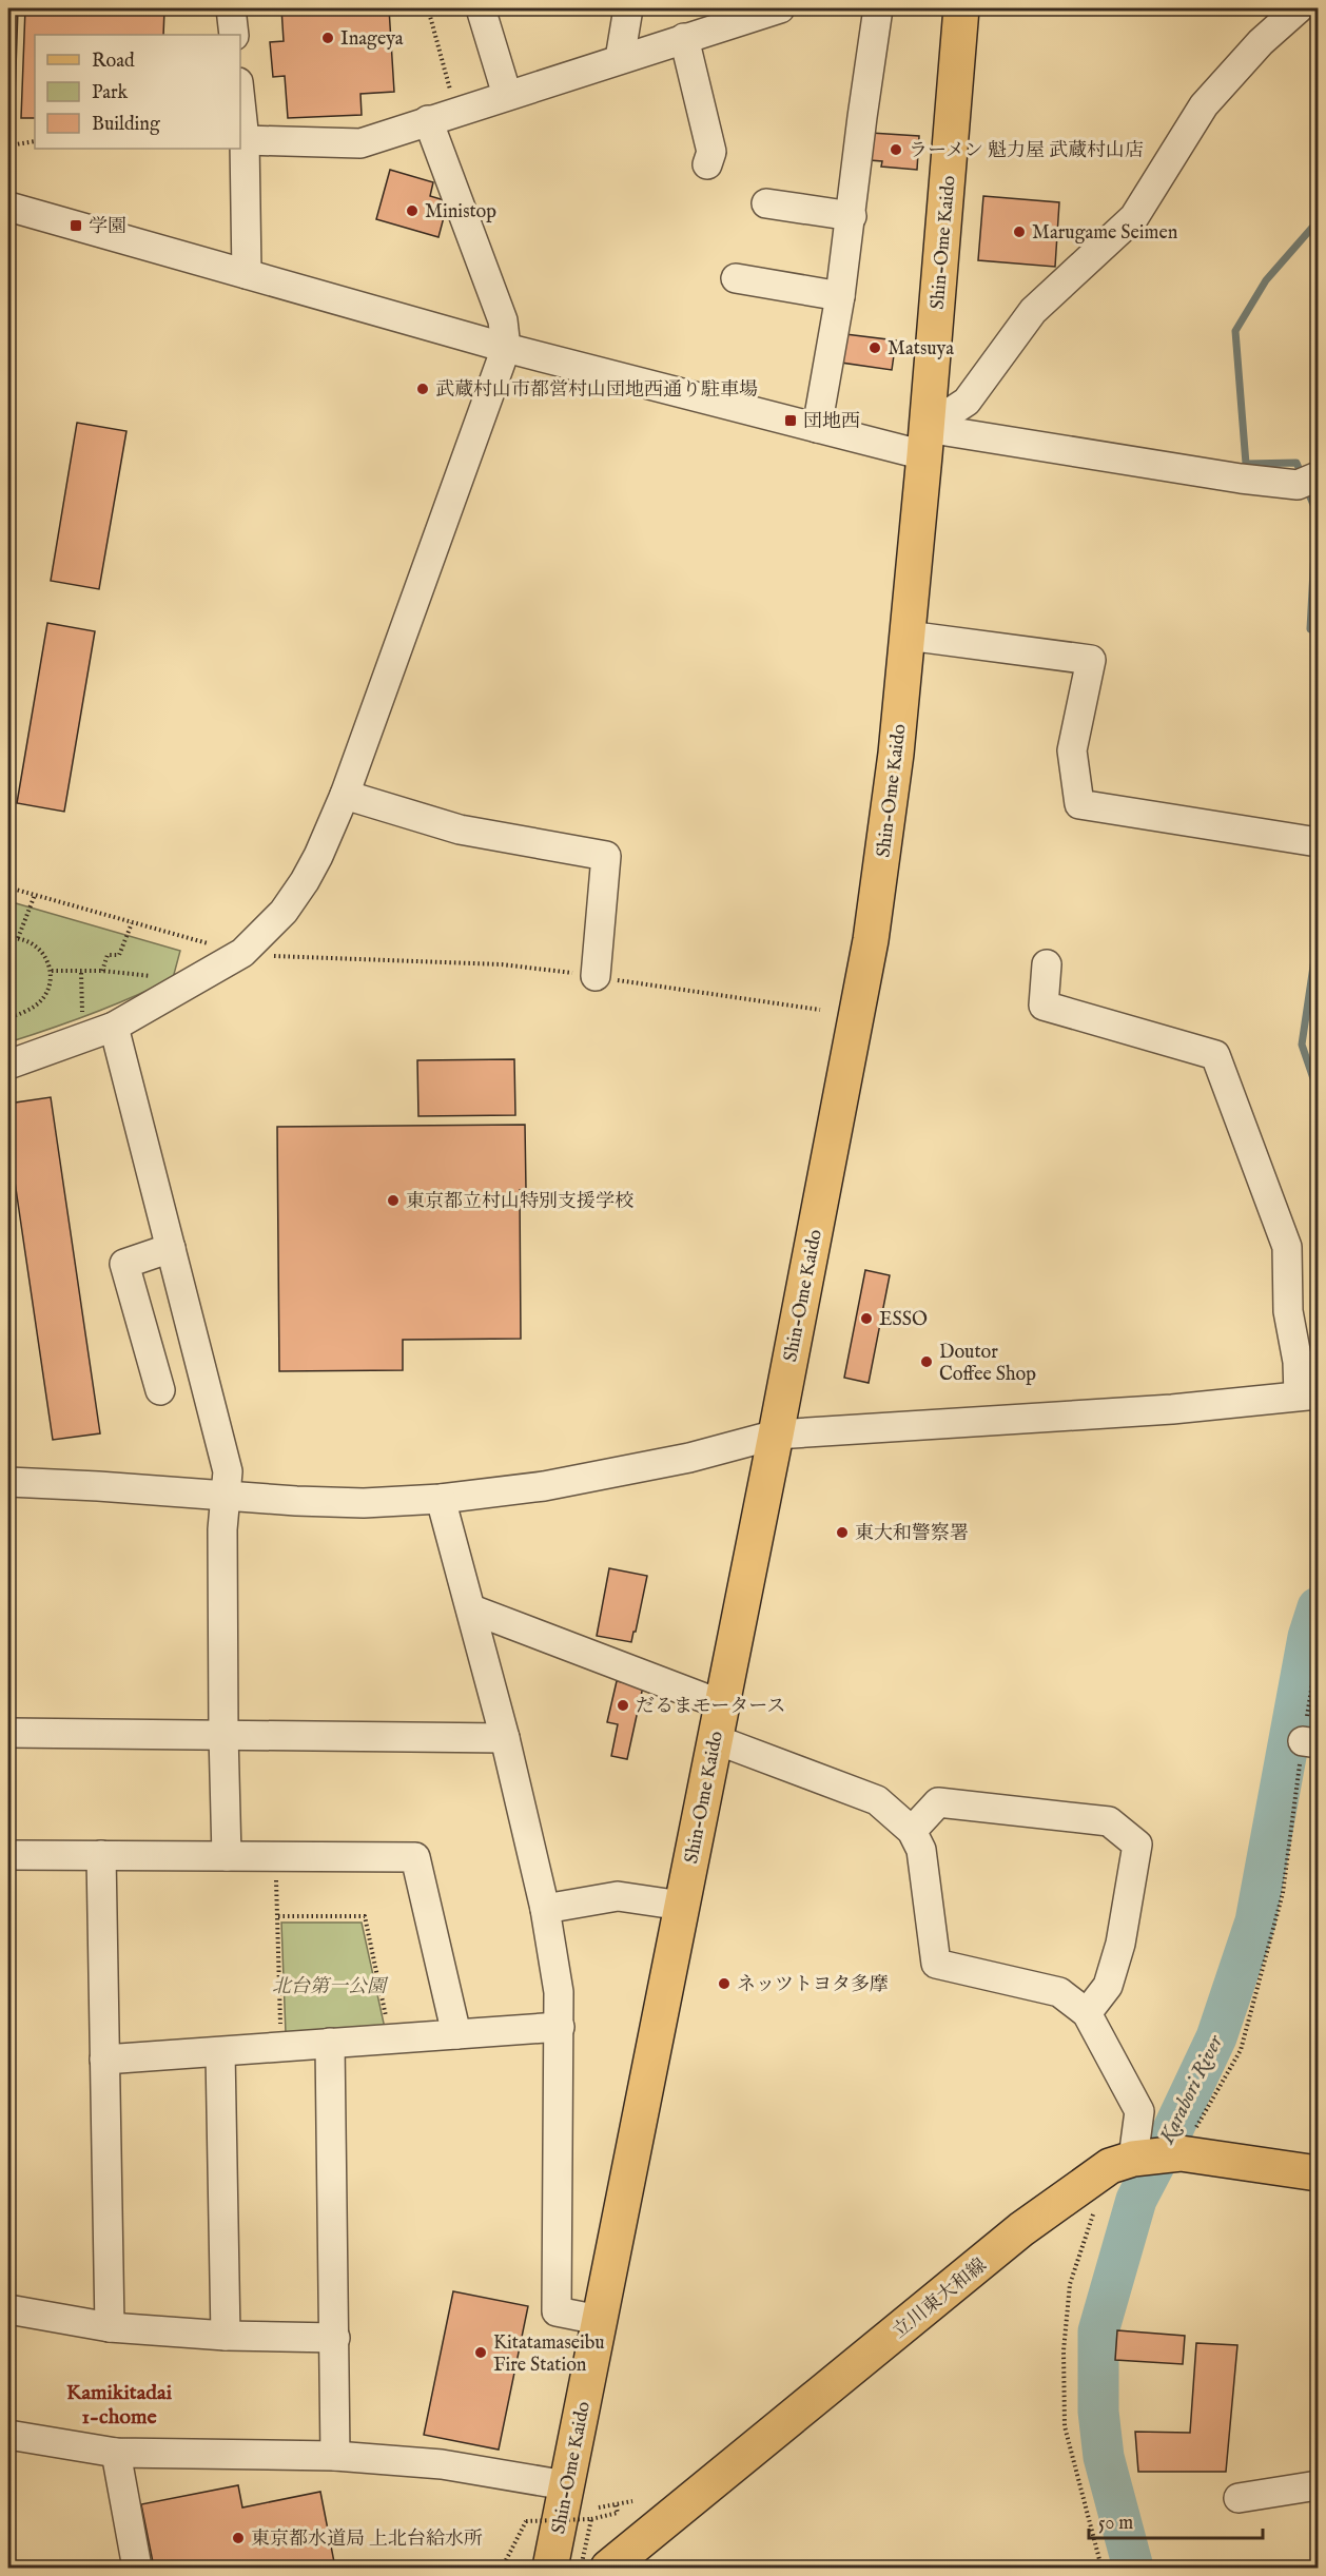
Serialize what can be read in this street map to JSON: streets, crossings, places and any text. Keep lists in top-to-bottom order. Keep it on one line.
{"streets":{"main road":["Shin-Ome Kaido","立川東大和線"]},"districts":["Kamikitadai 1-chome"],"water":["Karabori River"],"parks":["北台第一公園"],"places":{"other":["Inageya","ラーメン 魁力屋 武蔵村山店","Ministop","Marugame Seimen","Matsuya","武蔵村山市都営村山団地西通り駐車場","東京都立村山特別支援学校","ESSO","Doutor Coffee Shop","東大和警察署","だるまモータース","ネッツトヨタ多摩","Kitatamaseibu Fire Station","東京都水道局 上北台給水所"],"transit":["学園","団地西"]},"legend":["Road","Park","Building"],"scale_bar":"50 m"}
